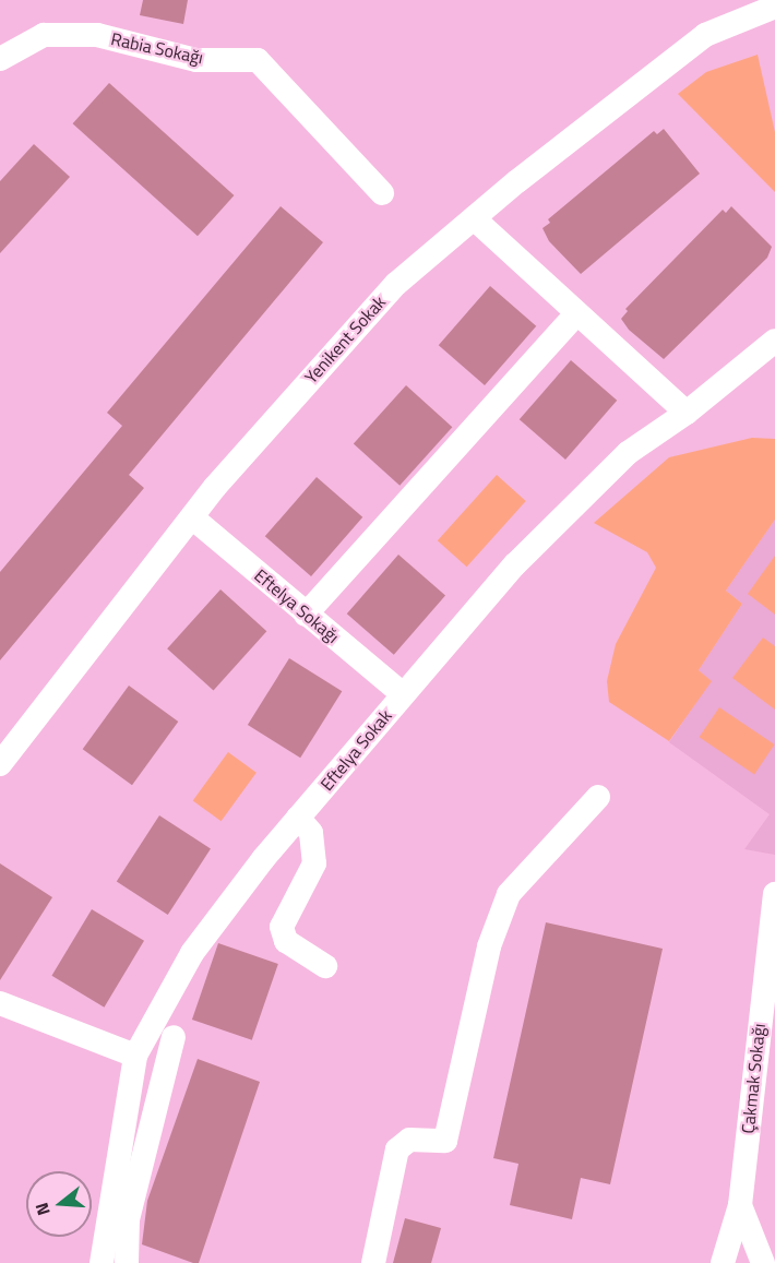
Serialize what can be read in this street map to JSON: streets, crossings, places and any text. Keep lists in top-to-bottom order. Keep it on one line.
{"streets":{"street":["Rabia Sokağı","Yenikent Sokak","Eftelya Sokağı","Eftelya Sokak","Çakmak Sokağı"]},"crossings":[["Yenikent Sokak","Eftelya Sokağı"],["Eftelya Sokağı","Eftelya Sokak"]],"north":"left"}
